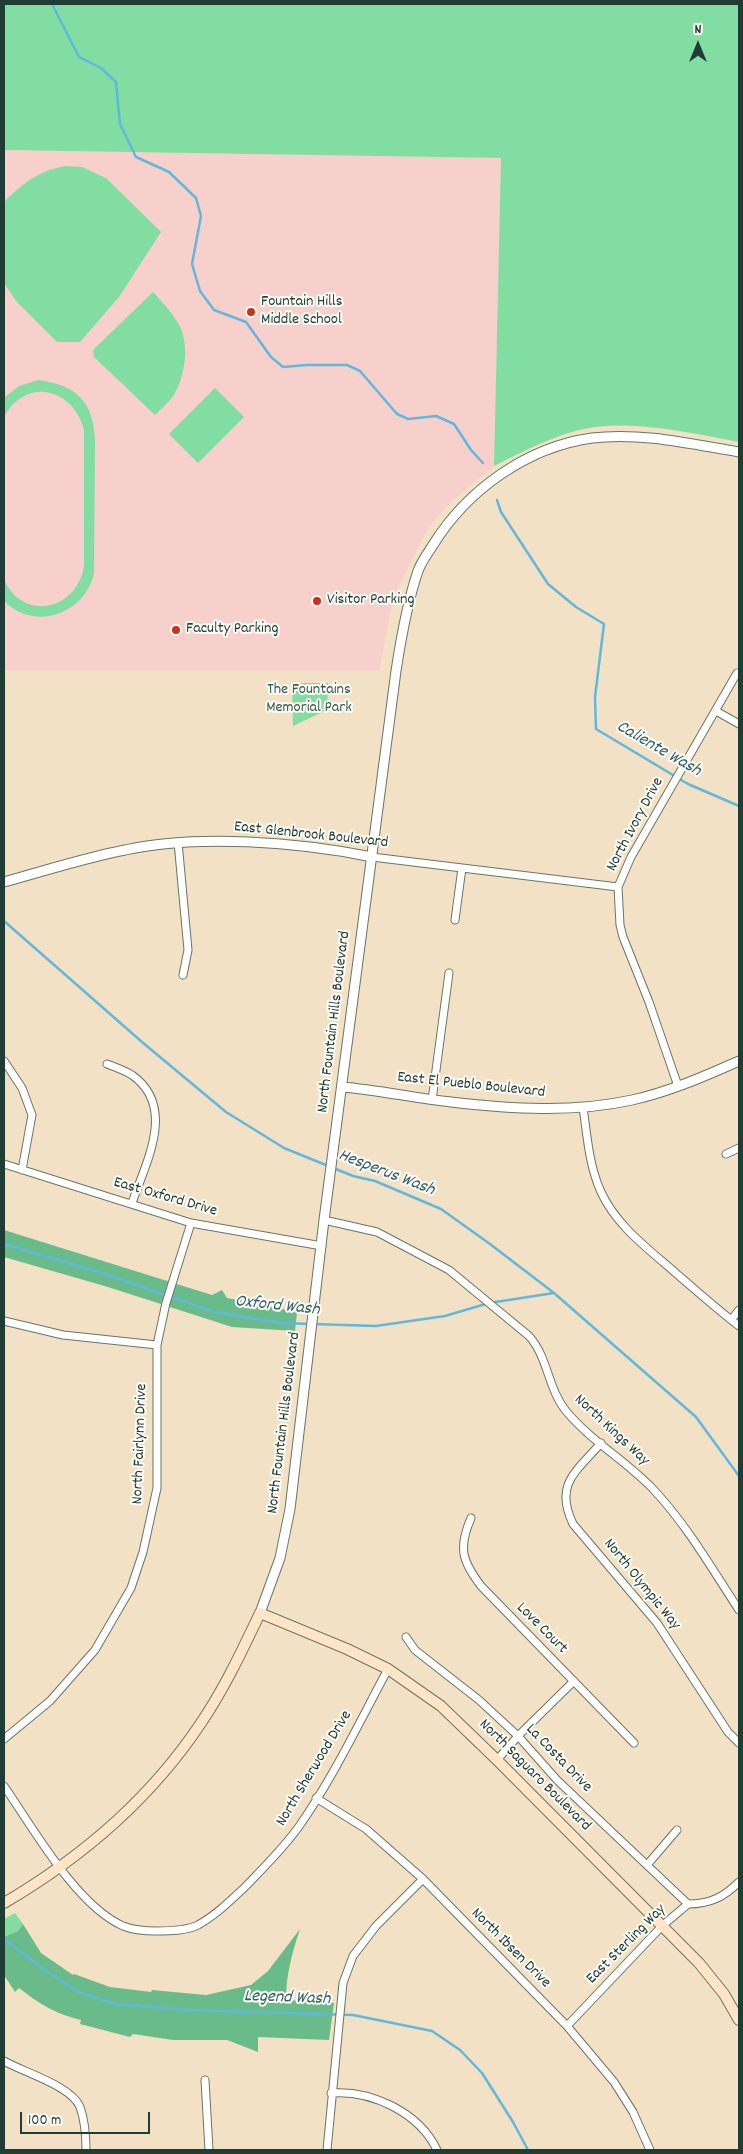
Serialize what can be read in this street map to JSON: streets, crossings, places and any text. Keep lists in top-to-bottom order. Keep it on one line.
{"streets":{"main road":["North Fountain Hills Boulevard","North Saguaro Boulevard"],"street":["North Ivory Drive","East Glenbrook Boulevard","East El Pueblo Boulevard","East Oxford Drive","North Kings Way","North Fairlynn Drive","North Olympic Way","Love Court","La Costa Drive","North Sherwood Drive","East Sterling Way","North Ibsen Drive"]},"crossings":[["North Ivory Drive","East Glenbrook Boulevard"],["North Ivory Drive","East El Pueblo Boulevard"],["East Glenbrook Boulevard","North Fountain Hills Boulevard"],["North Fountain Hills Boulevard","East El Pueblo Boulevard"],["North Fountain Hills Boulevard","East Oxford Drive"],["North Fountain Hills Boulevard","North Kings Way"],["North Fountain Hills Boulevard","North Sherwood Drive"],["North Fountain Hills Boulevard","North Saguaro Boulevard"],["East Oxford Drive","North Fairlynn Drive"],["North Kings Way","North Olympic Way"],["La Costa Drive","East Sterling Way"],["North Sherwood Drive","North Saguaro Boulevard"],["North Sherwood Drive","North Ibsen Drive"],["North Saguaro Boulevard","East Sterling Way"],["East Sterling Way","North Ibsen Drive"]],"water":["Caliente Wash","Hesperus Wash","Oxford Wash","Legend Wash"],"parks":["The Fountains Memorial Park"],"places":["Fountain Hills Middle School","Visitor Parking","Faculty Parking"],"scale_bar":"100 m","north":"top"}
